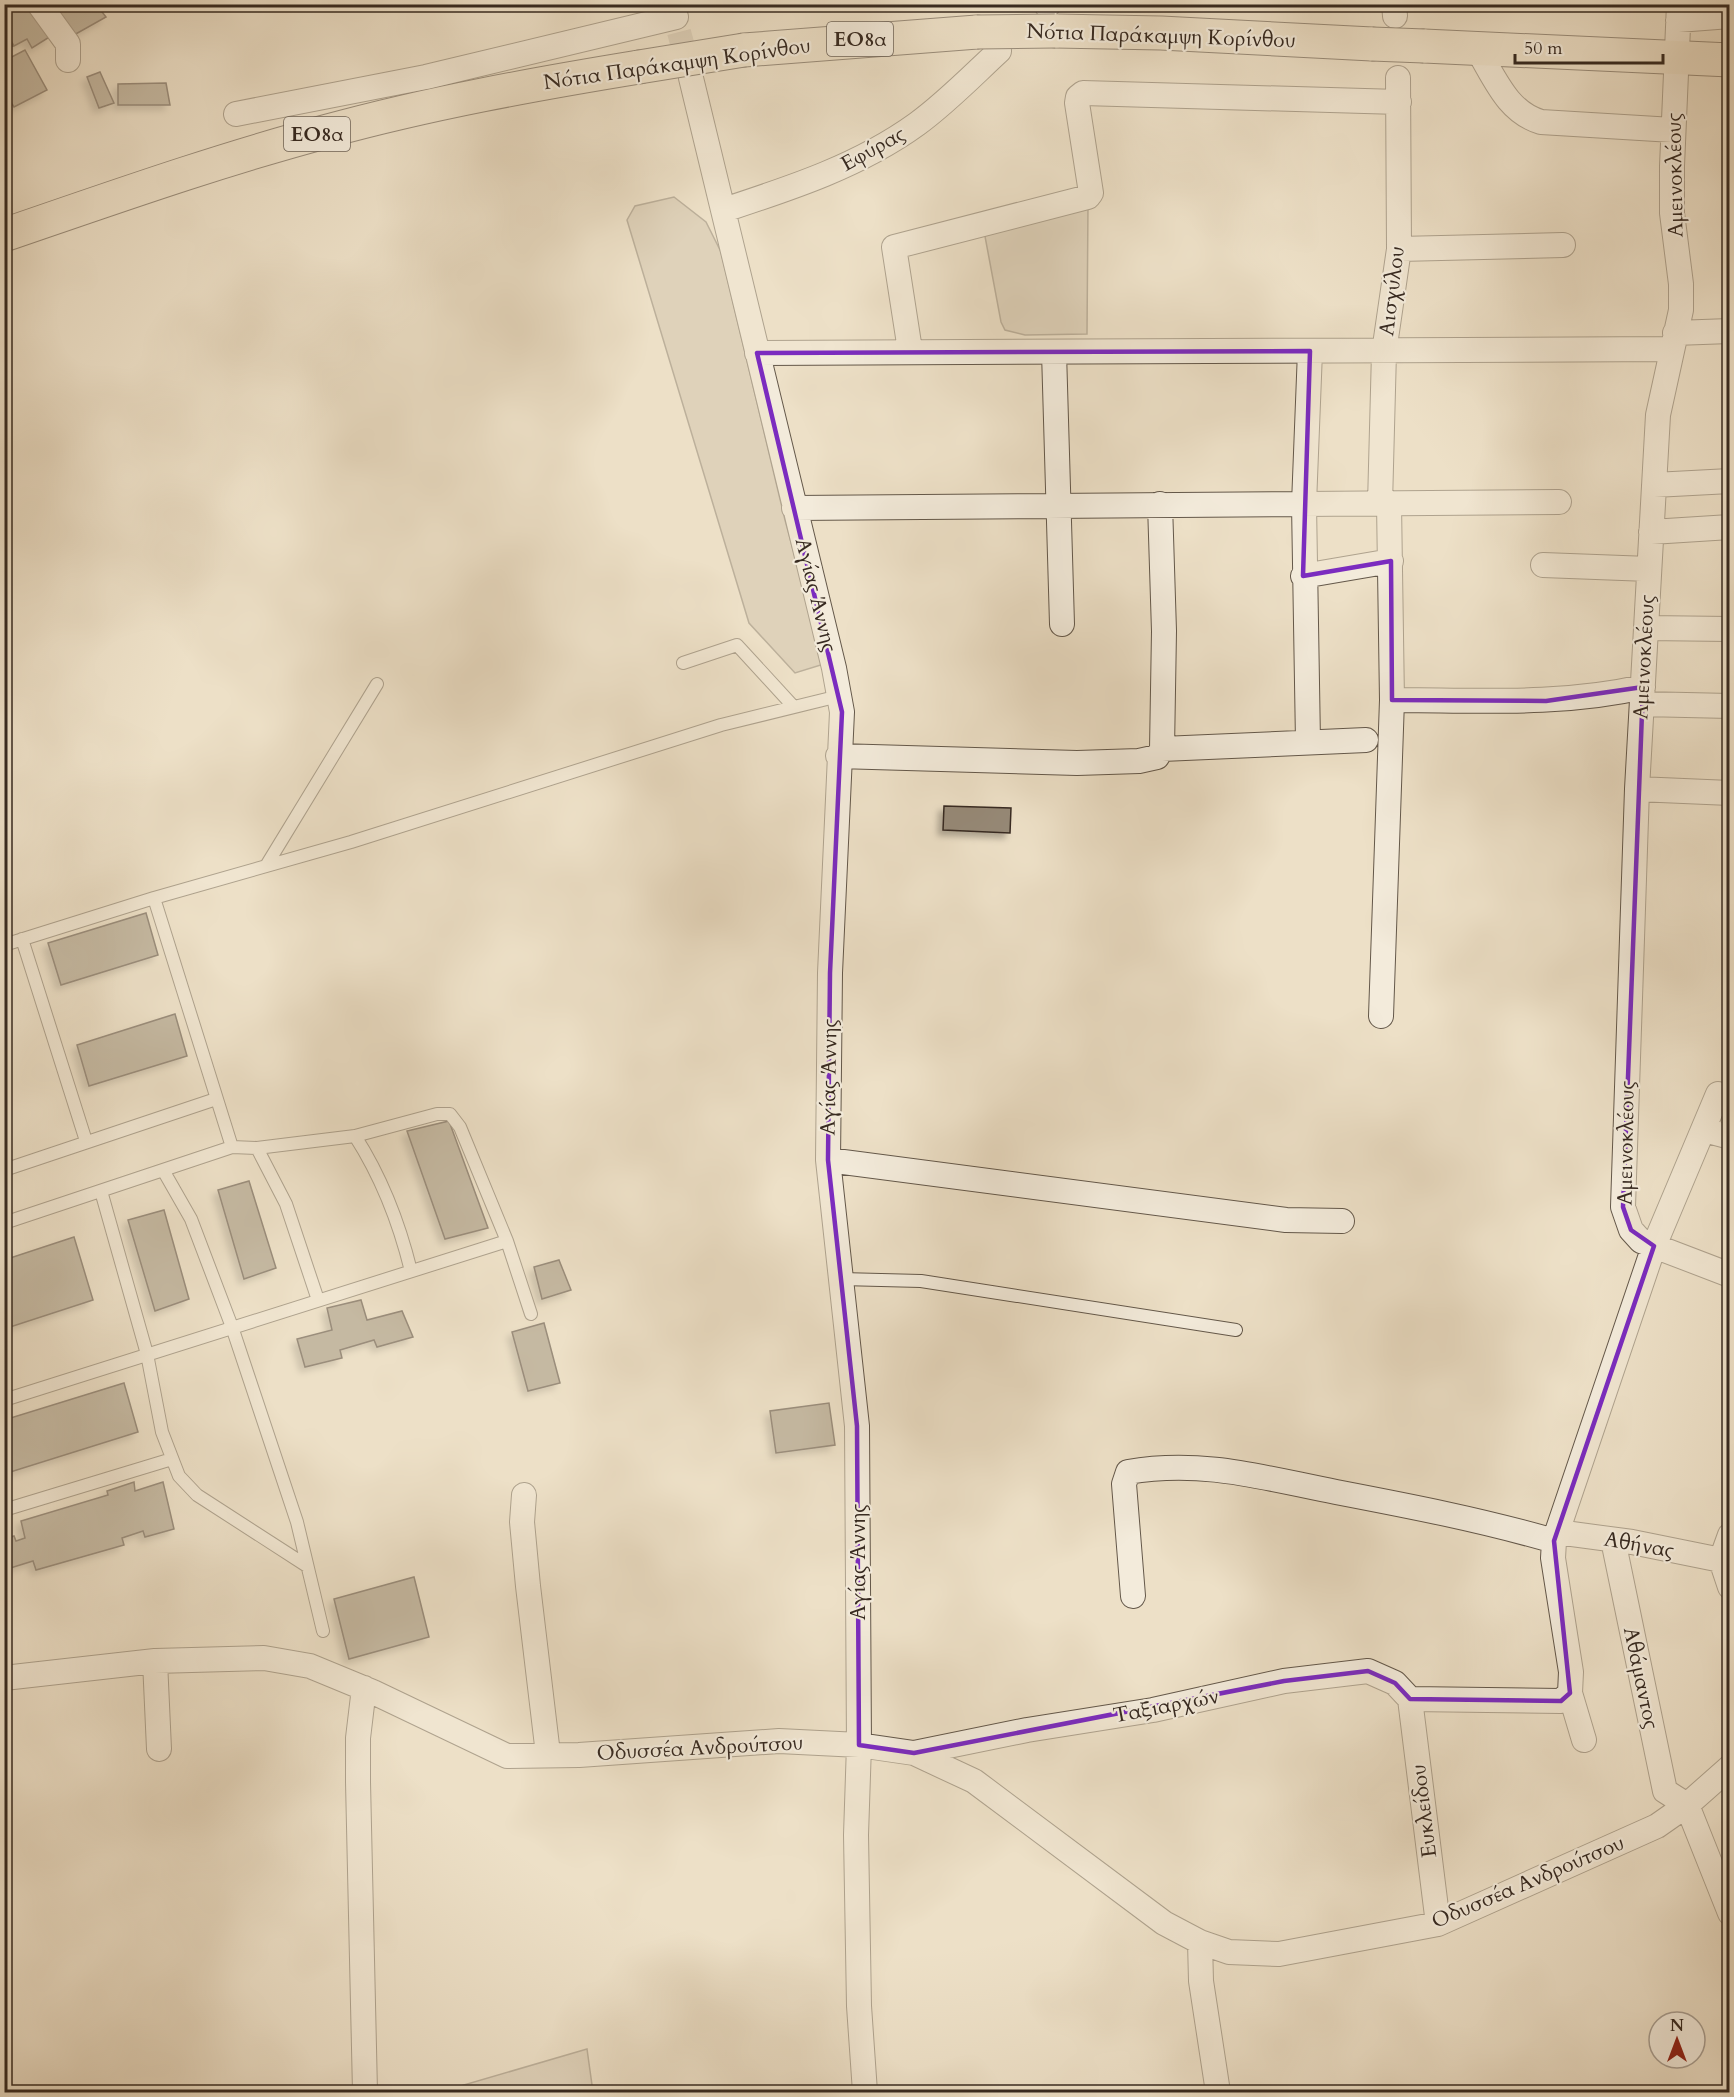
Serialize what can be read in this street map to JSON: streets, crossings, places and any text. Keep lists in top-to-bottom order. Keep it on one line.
{"streets":{"highway":["Νότια Παράκαμψη Κορίνθου","ΕΟ8α"],"street":["Εφύρας","Αμεινοκλέους","Αισχύλου","Αγίας Άννης","Αθήνας","Αθάμαντος","Ταξιαρχών","Οδυσσέα Ανδρούτσου","Ευκλείδου"]},"crossings":[["Νότια Παράκαμψη Κορίνθου","Εφύρας"],["Νότια Παράκαμψη Κορίνθου","Αμεινοκλέους"],["Εφύρας","Αγίας Άννης"],["Αγίας Άννης","Οδυσσέα Ανδρούτσου"],["Αθήνας","Αθάμαντος"],["Αθάμαντος","Οδυσσέα Ανδρούτσου"],["Ταξιαρχών","Οδυσσέα Ανδρούτσου"],["Ταξιαρχών","Ευκλείδου"],["Οδυσσέα Ανδρούτσου","Ευκλείδου"]],"scale_bar":"50 m","north":"top"}
